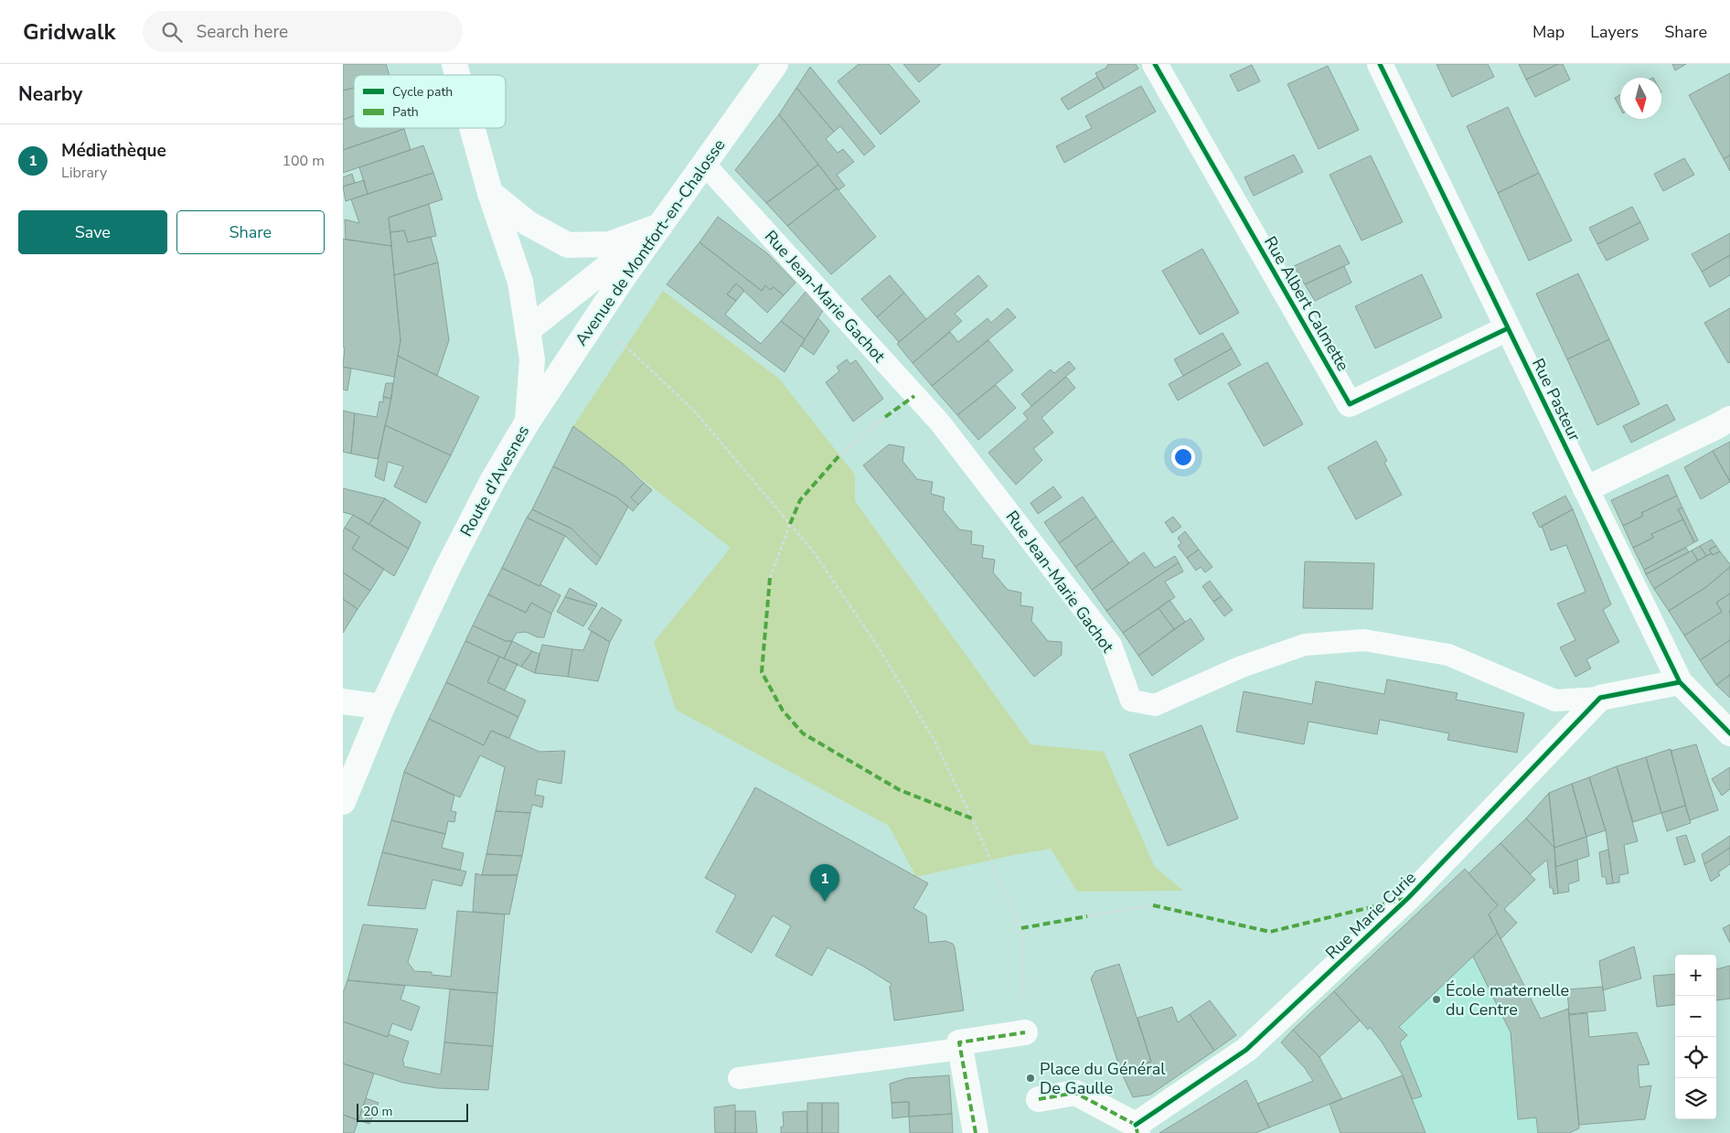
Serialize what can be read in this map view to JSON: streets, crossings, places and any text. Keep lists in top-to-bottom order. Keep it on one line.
{"streets":{"street":["Avenue de Montfort-en-Chalosse","Rue Jean-Marie Gachot","Rue Albert Calmette","Rue Pasteur","Route d'Avesnes","Rue Marie Curie"]},"crossings":[["Avenue de Montfort-en-Chalosse","Rue Jean-Marie Gachot"],["Avenue de Montfort-en-Chalosse","Route d'Avesnes"],["Rue Jean-Marie Gachot","Rue Pasteur"],["Rue Jean-Marie Gachot","Rue Marie Curie"],["Rue Albert Calmette","Rue Pasteur"]],"places":["École maternelle du Centre","Place du Général De Gaulle"],"legend":["Cycle path","Path"],"scale_bar":"20 m","north":"bottom","page":{"header":"Gridwalk","search":"Search here","nav":["Map","Layers","Share"],"heading":"Nearby","list":[{"mark":"1","name":"Médiathèque","note":"Library","value":"100 m"}],"buttons":["Save","Share"],"pins":"1","map_buttons":["+","−"],"scale":"20 m"}}
